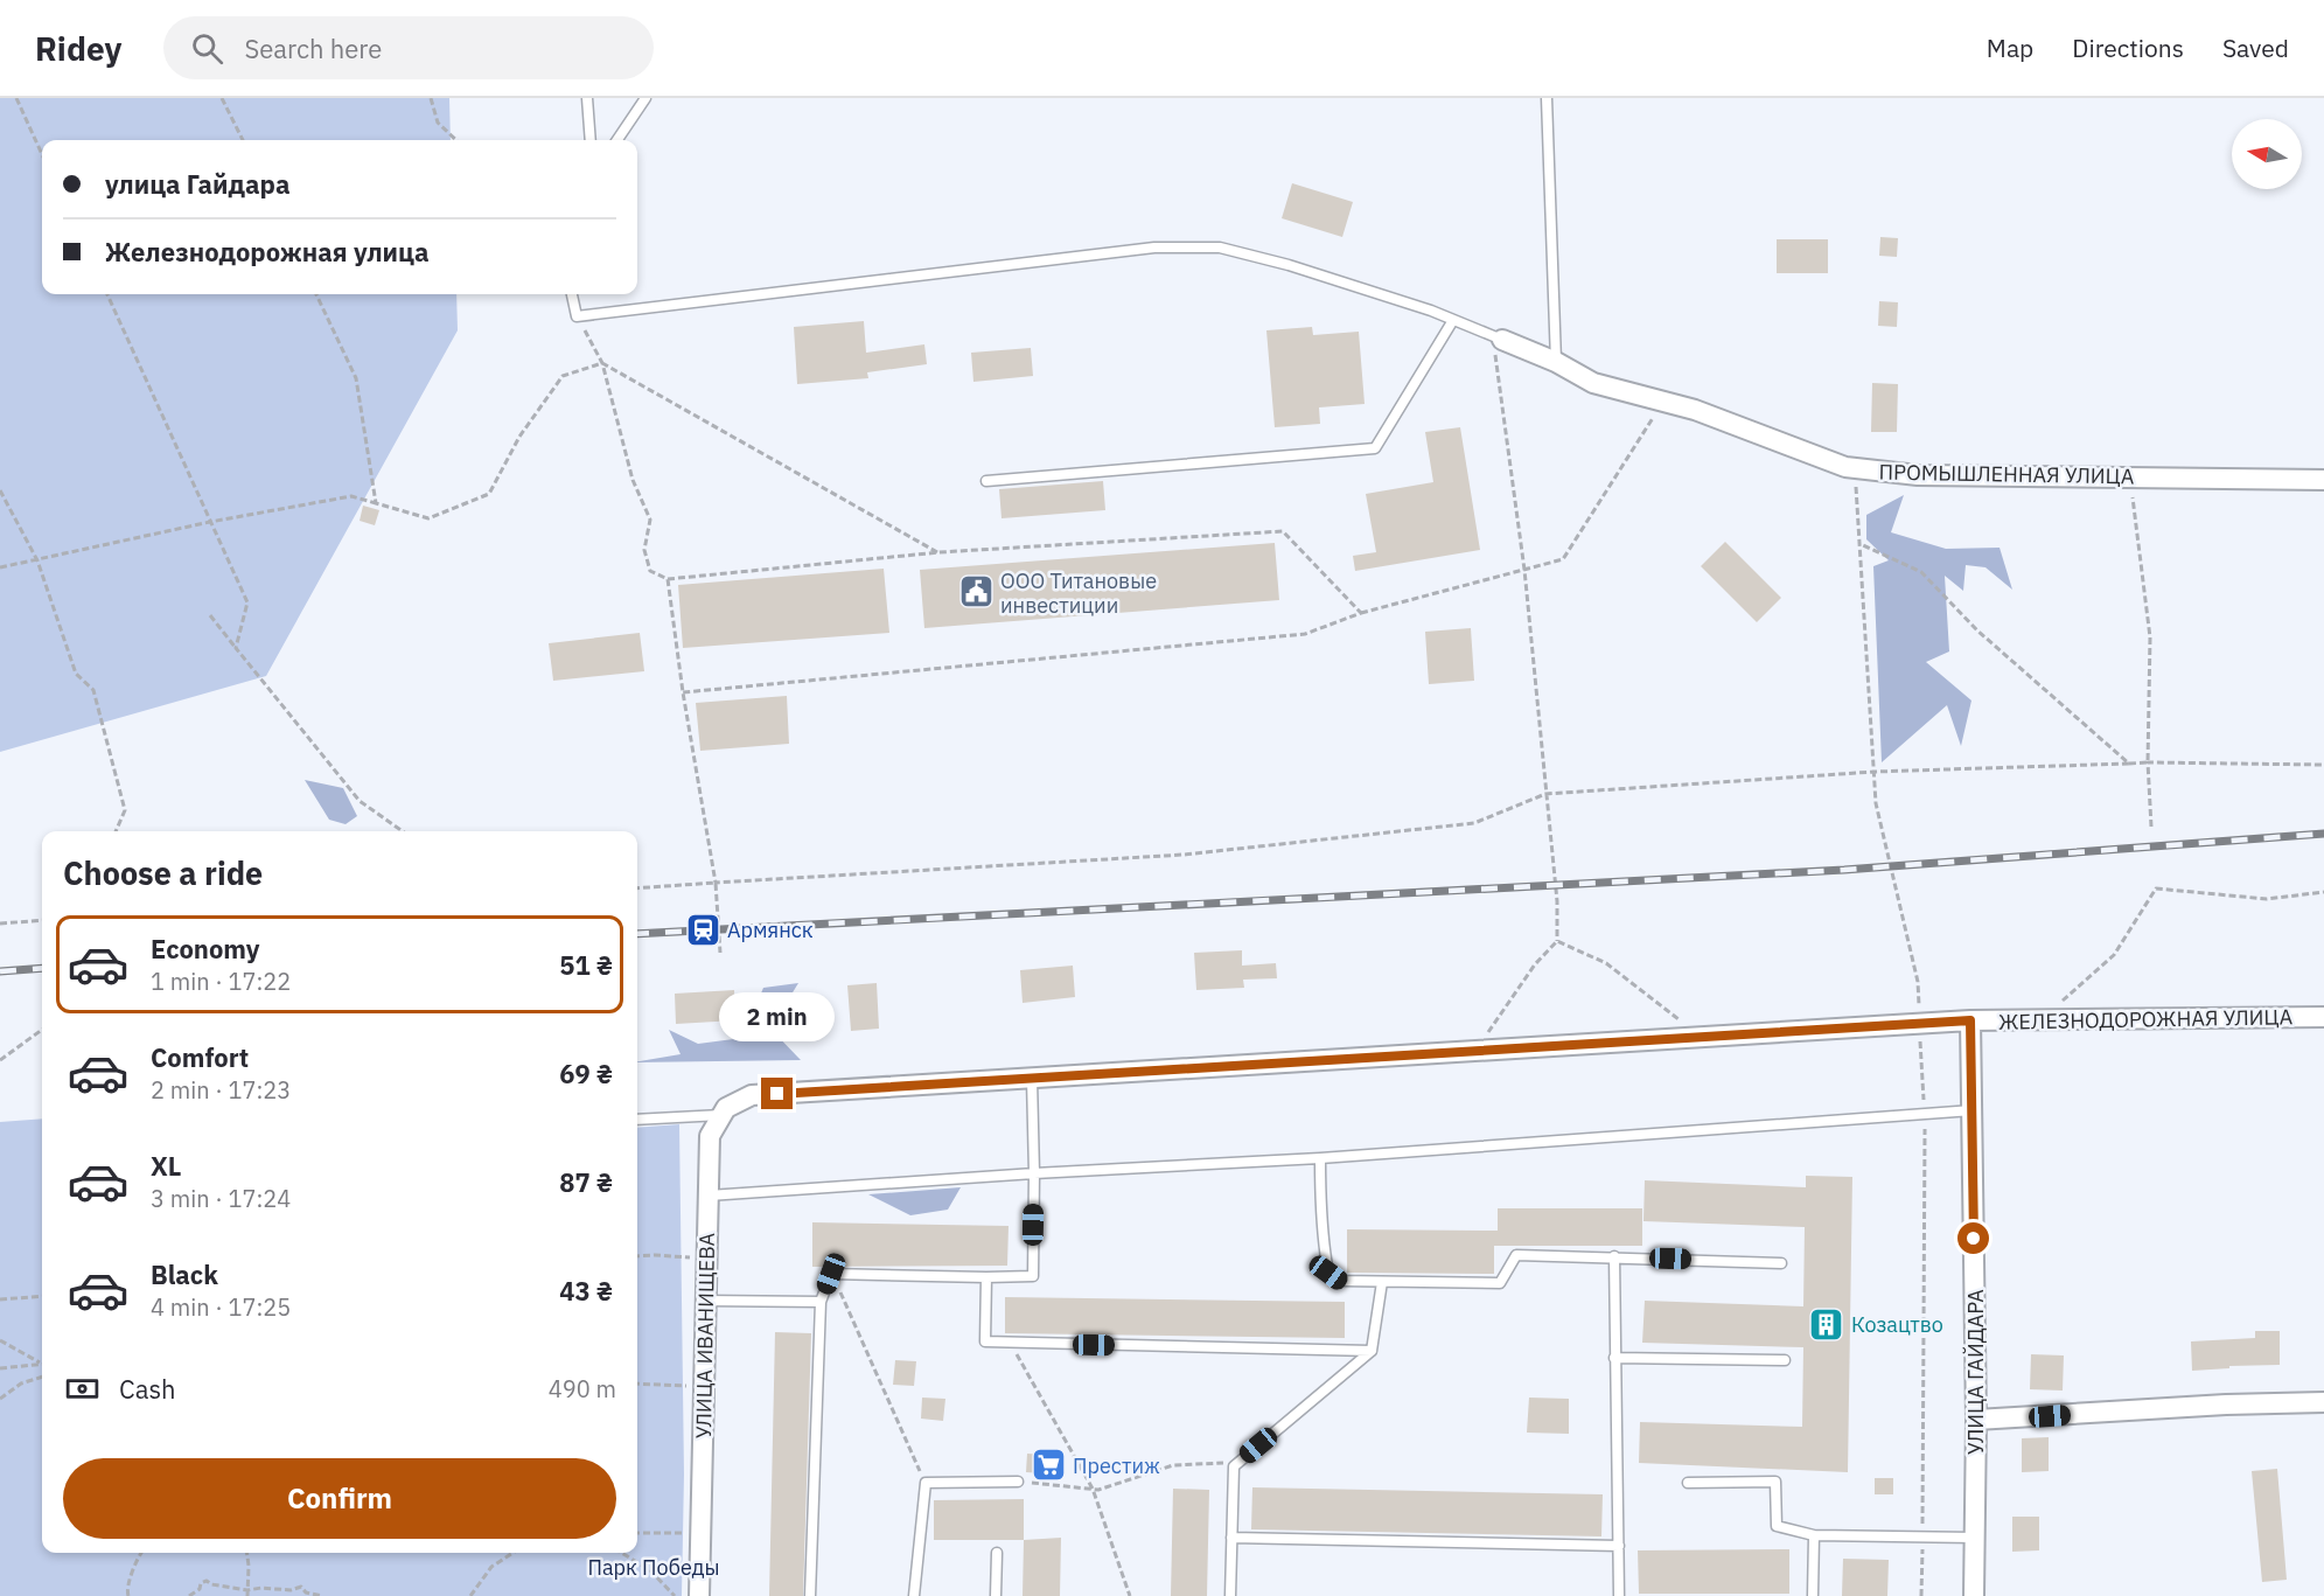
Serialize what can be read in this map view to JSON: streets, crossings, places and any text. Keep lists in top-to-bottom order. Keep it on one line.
{"streets":{"street":["ПРОМЫШЛЕННАЯ УЛИЦА","ЖЕЛЕЗНОДОРОЖНАЯ УЛИЦА","УЛИЦА ИВАНИЩЕВА","УЛИЦА ГАЙДАРА"]},"crossings":[["ЖЕЛЕЗНОДОРОЖНАЯ УЛИЦА","УЛИЦА ИВАНИЩЕВА"],["ЖЕЛЕЗНОДОРОЖНАЯ УЛИЦА","УЛИЦА ГАЙДАРА"]],"parks":["Парк Победы"],"places":{"public building":["ООО Титановые инвестиции"],"station":["Армянск"],"building":["Козацтво"],"supermarket":["Престиж"]},"north":"left","page":{"header":"Ridey","search":"Search here","nav":["Map","Directions","Saved"],"banner":["улица Гайдара","Железнодорожная улица"],"heading":"Choose a ride","list":[{"name":"Economy","note":"1 min · 17:22","value":"51 ₴"},{"name":"Comfort","note":"2 min · 17:23","value":"69 ₴"},{"name":"XL","note":"3 min · 17:24","value":"87 ₴"},{"name":"Black","note":"4 min · 17:25","value":"43 ₴"}],"bubble":"2 min","pay":["Cash","490 m"],"buttons":"Confirm"}}
